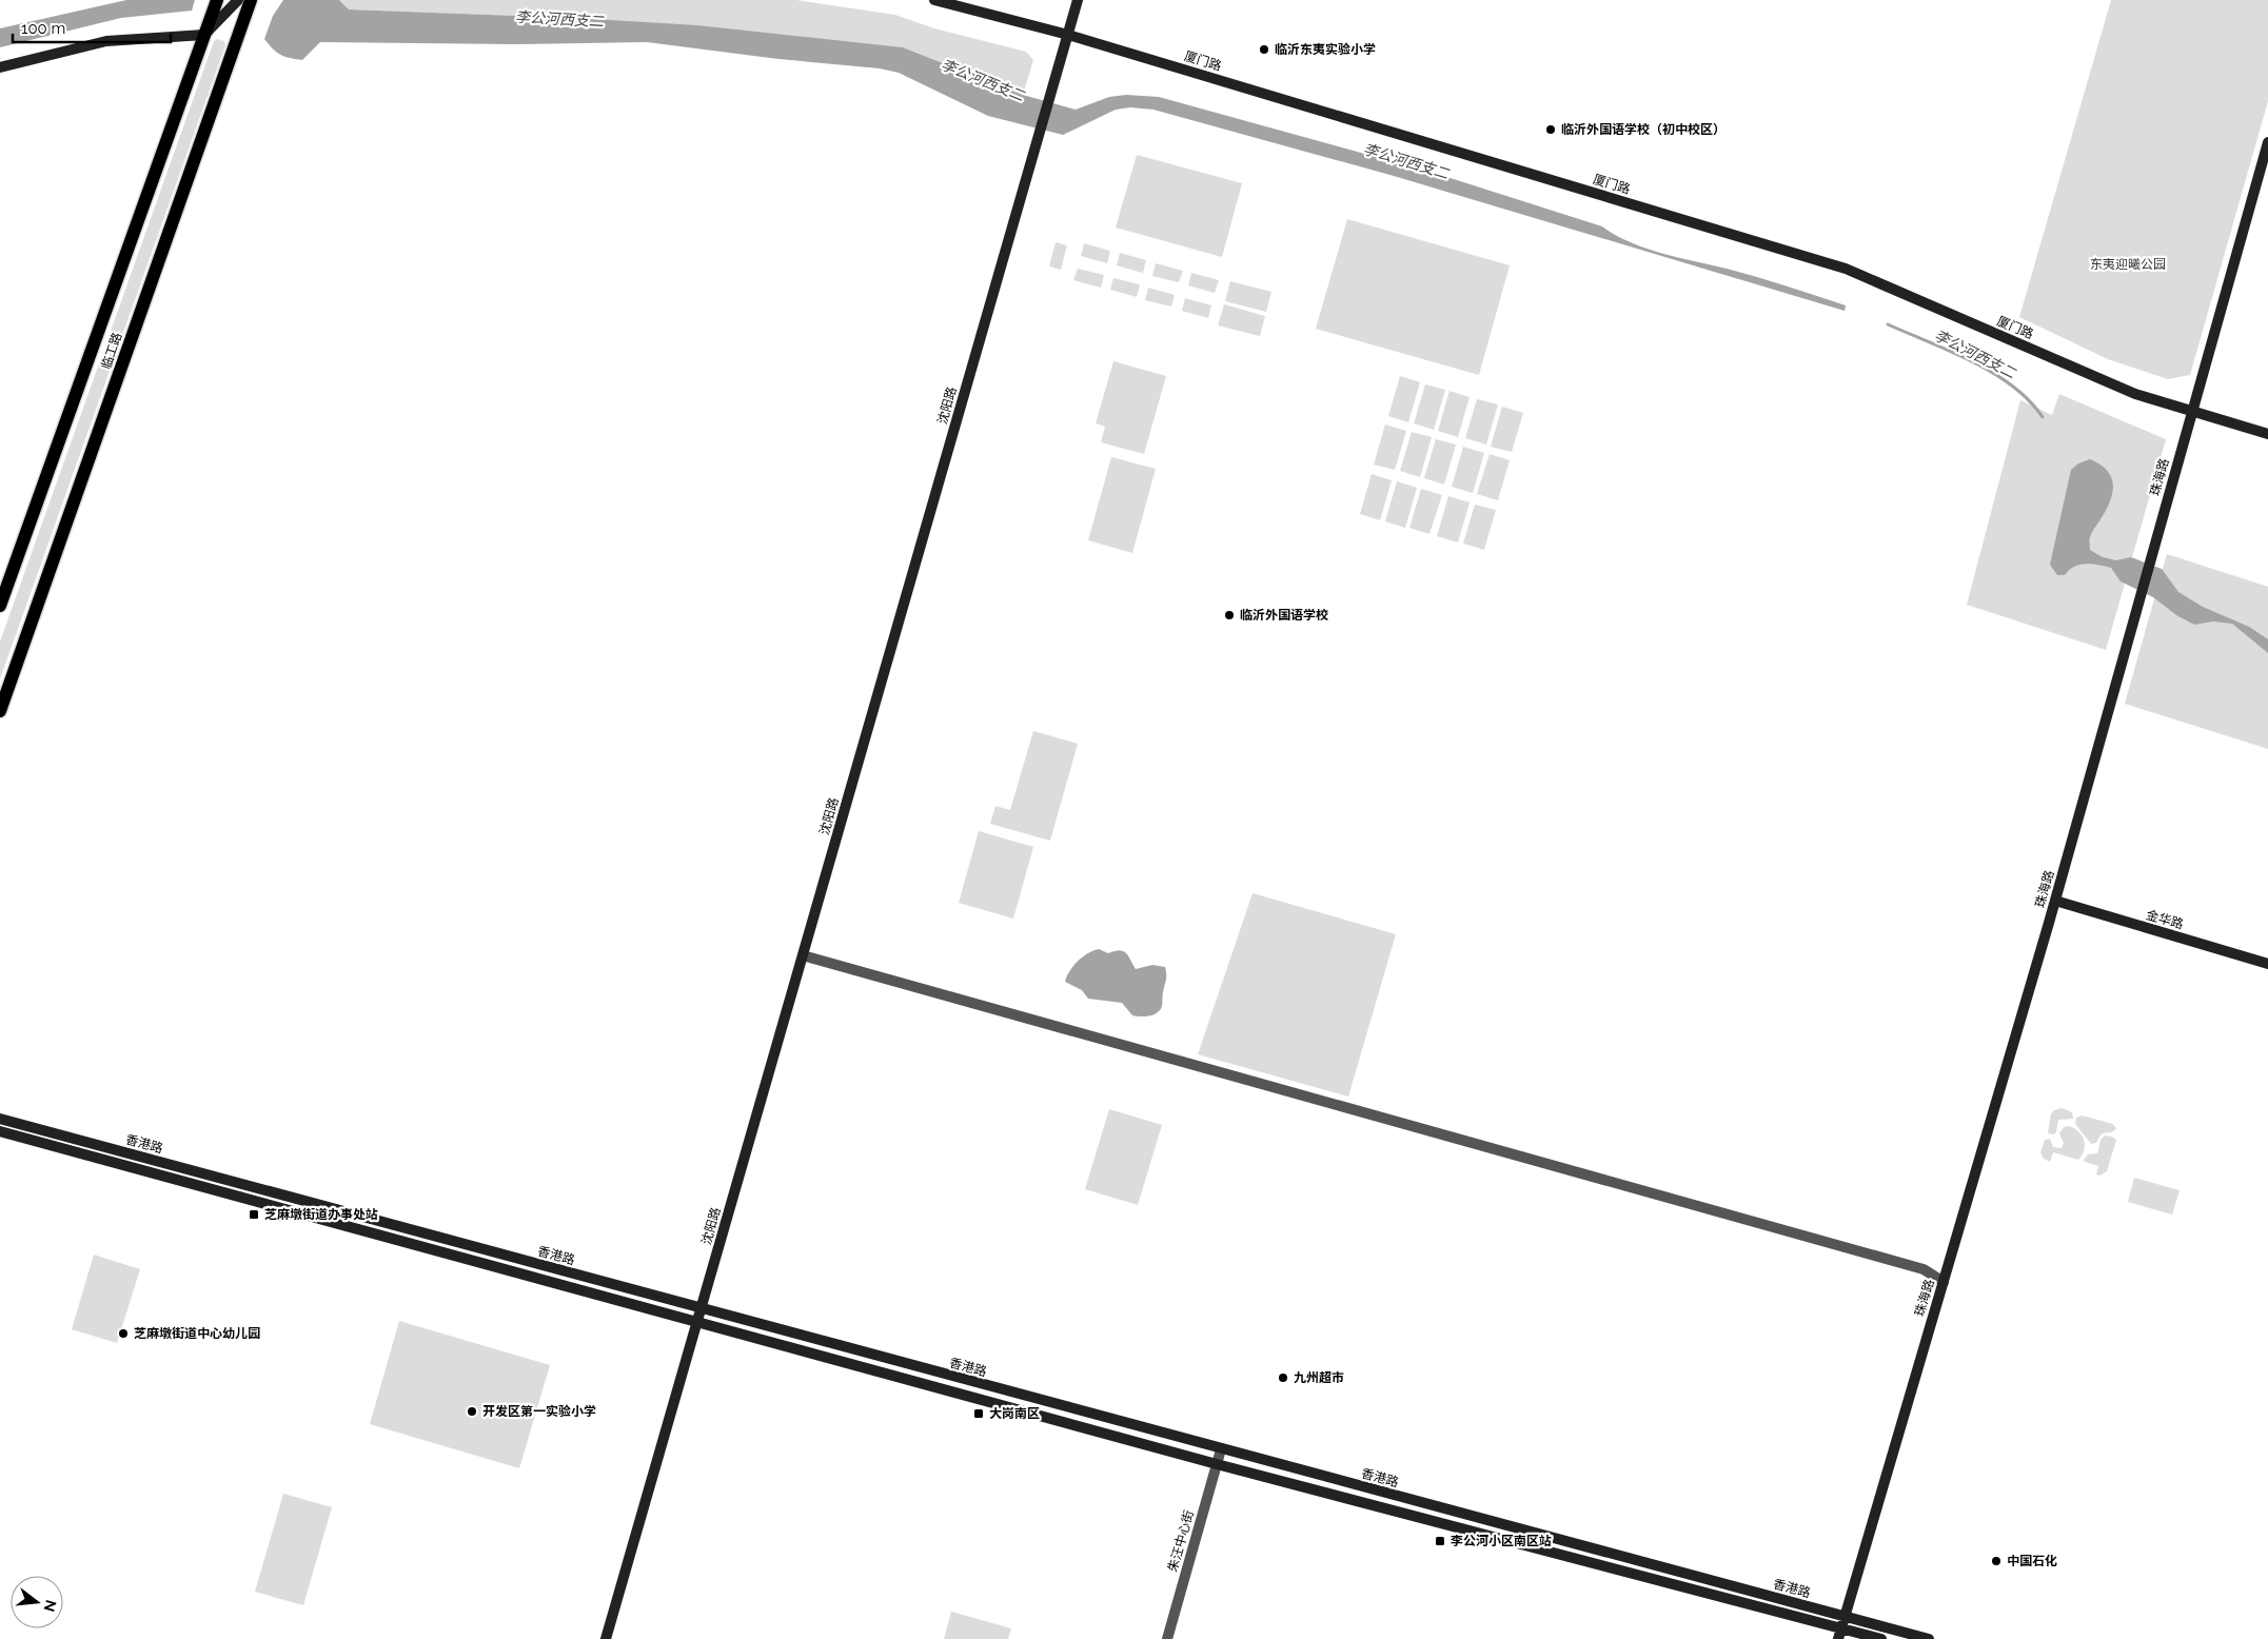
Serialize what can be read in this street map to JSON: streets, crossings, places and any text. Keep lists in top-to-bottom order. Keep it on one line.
{"streets":{"main road":["厦门路","临工路","沈阳路","珠海路","金华路","香港路"],"street":["朱汪中心街"]},"crossings":[["厦门路","沈阳路"],["厦门路","珠海路"],["沈阳路","香港路"],["珠海路","金华路"],["珠海路","香港路"],["香港路","朱汪中心街"]],"water":["李公河西支二"],"parks":["东夷迎曦公园"],"places":{"other":["临沂东夷实验小学","临沂外国语学校（初中校区）","临沂外国语学校","芝麻墩街道中心幼儿园","九州超市","开发区第一实验小学","中国石化"],"transit":["芝麻墩街道办事处站","大岗南区","李公河小区南区站"]},"scale_bar":"100 m","north":"right"}
